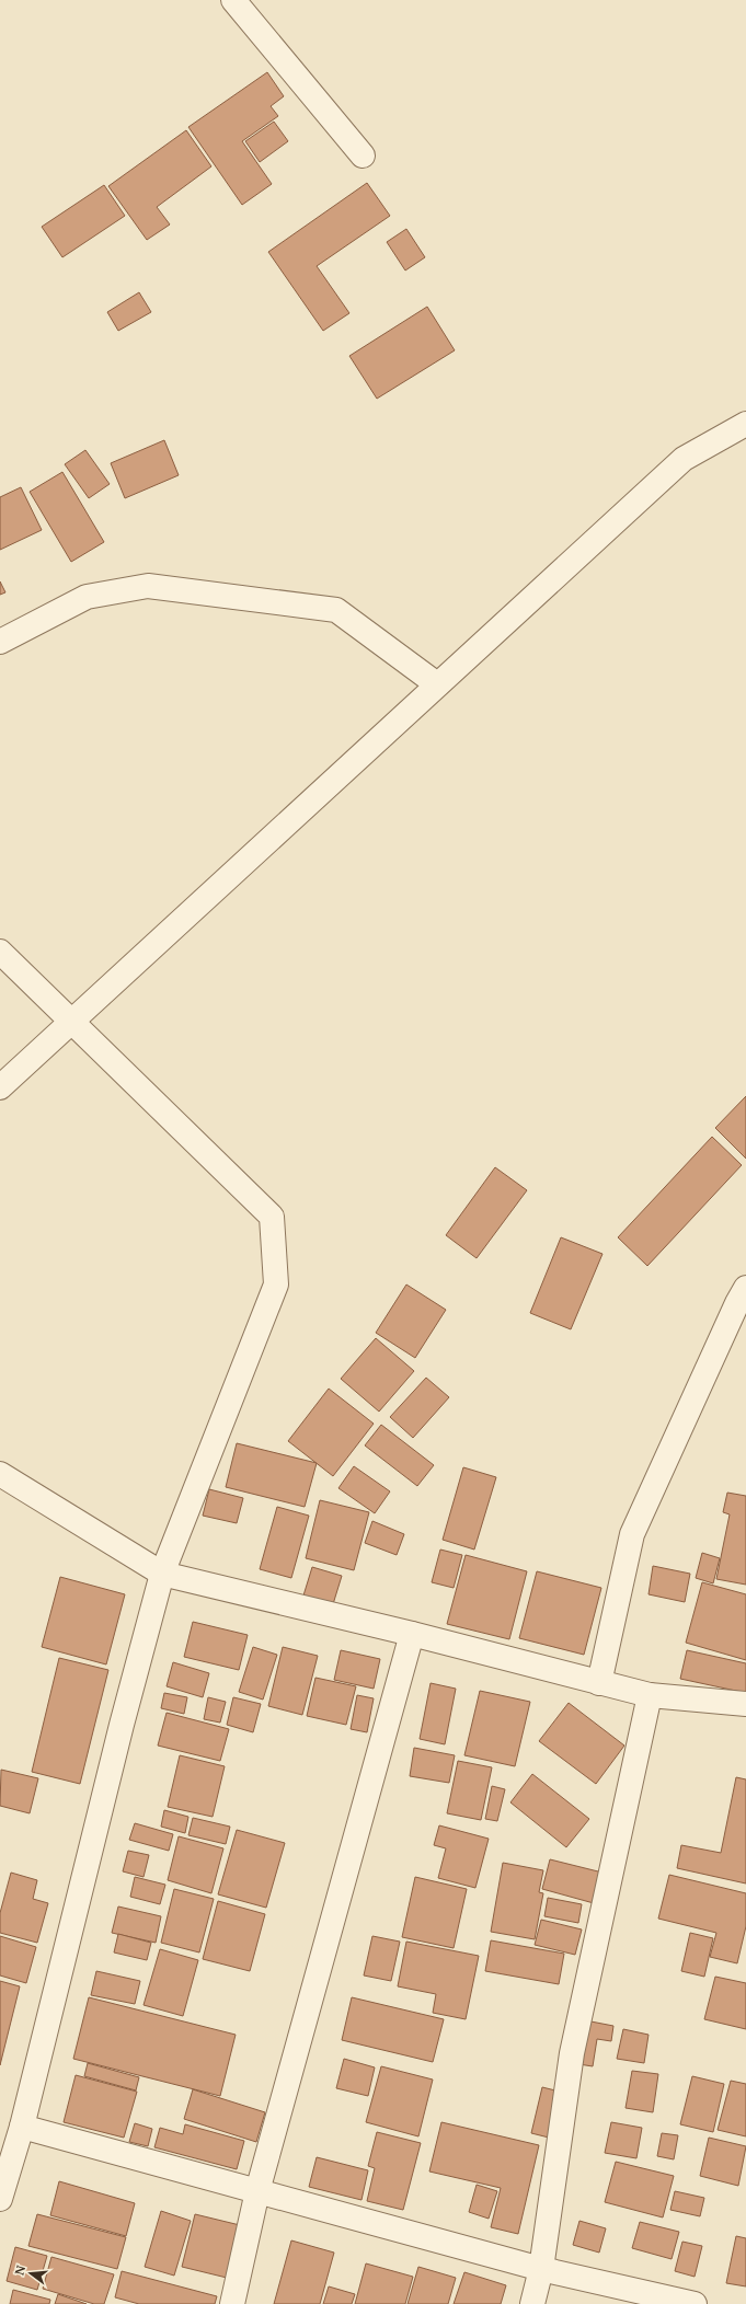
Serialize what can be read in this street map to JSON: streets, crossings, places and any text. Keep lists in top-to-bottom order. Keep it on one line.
{"north":"left"}
